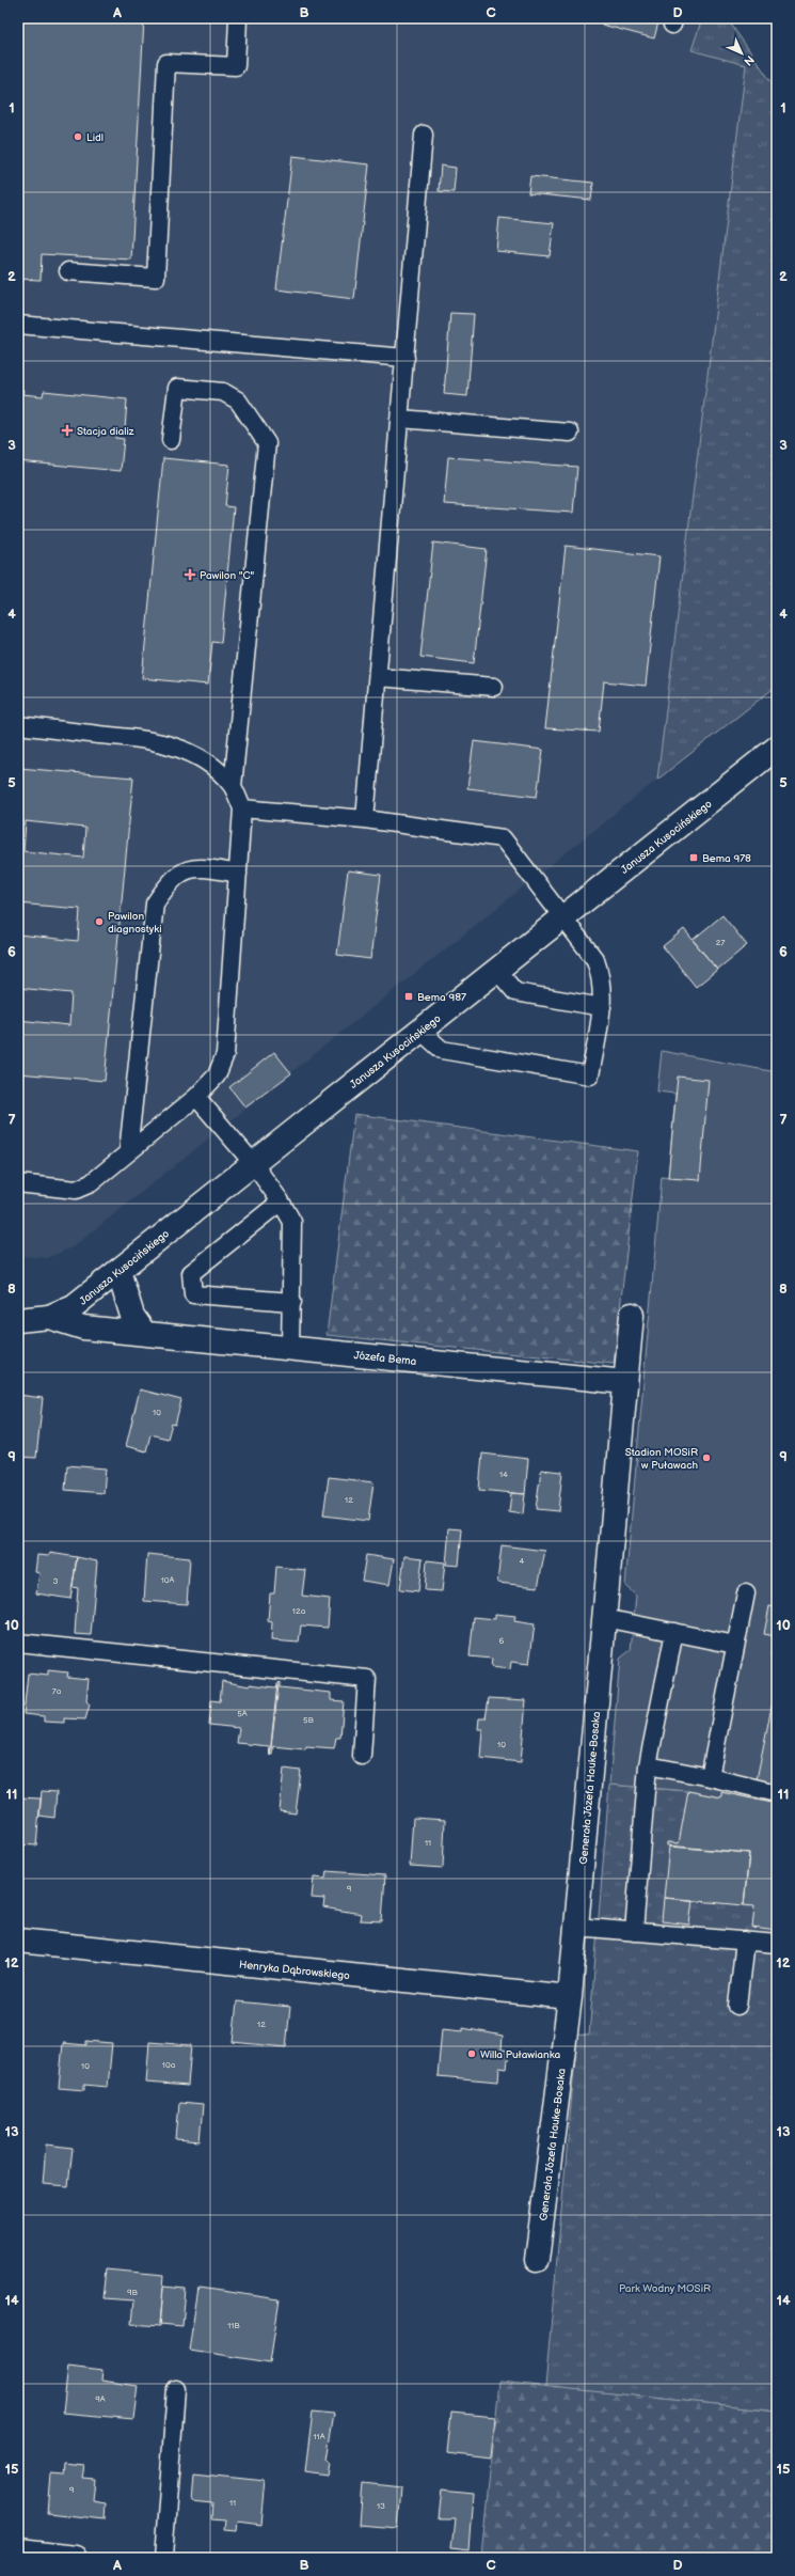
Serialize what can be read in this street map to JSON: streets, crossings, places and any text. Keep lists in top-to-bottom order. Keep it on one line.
{"streets":{"street":["Janusza Kusocińskiego","Józefa Bema","Generała Józefa Hauke-Bosaka","Henryka Dąbrowskiego"]},"crossings":[["Janusza Kusocińskiego","Józefa Bema"],["Józefa Bema","Generała Józefa Hauke-Bosaka"],["Generała Józefa Hauke-Bosaka","Henryka Dąbrowskiego"]],"parks":["Park Wodny MOSiR"],"places":{"other":["Lidl","Pawilon diagnostyki","Stadion MOSiR w Puławach","Willa Puławianka"],"health":["Stacja dializ","Pawilon \"C\""],"transit":["Bema 978","Bema 987"]},"house_numbers":["27","10","14","12","4","10A","3","12a","6","7a","5A","5B","10","11","9","12","10a","10","9B","11B","9A","11A","9","11","13"],"north":"bottom right","grid":{"columns":["A","B","C","D"],"rows":["1","2","3","4","5","6","7","8","9","10","11","12","13","14","15"]}}
